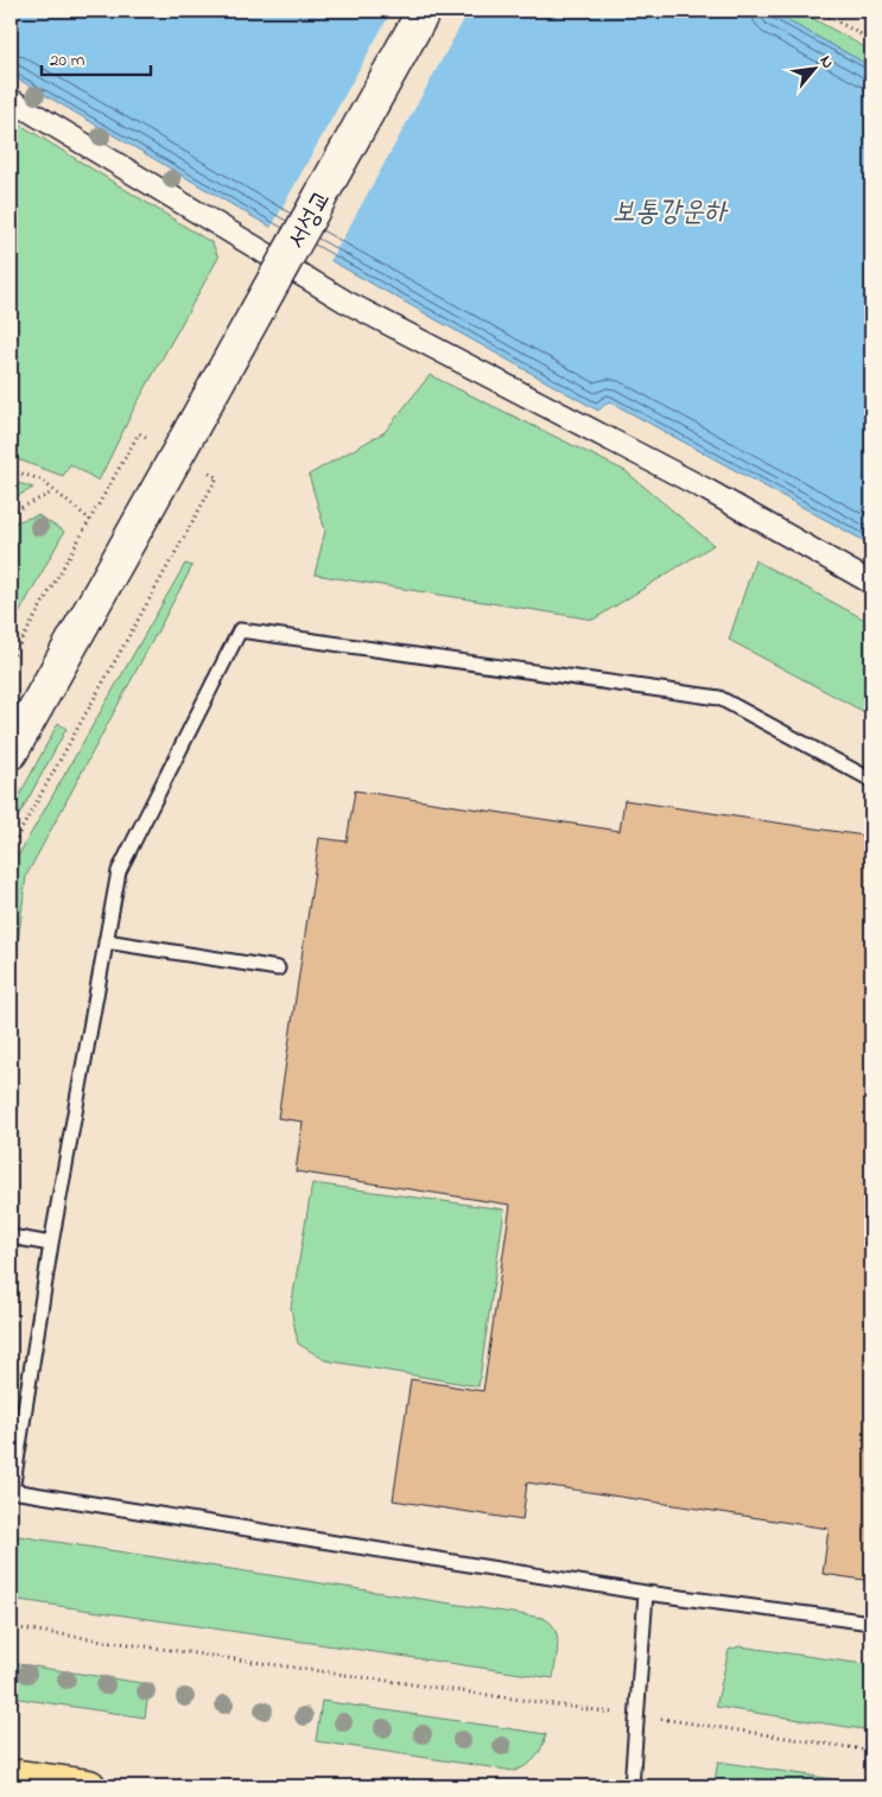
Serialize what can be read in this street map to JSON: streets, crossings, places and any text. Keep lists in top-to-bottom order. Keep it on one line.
{"streets":{"street":["서성교"]},"water":["보통강운하"],"scale_bar":"20 m","north":"top right"}
